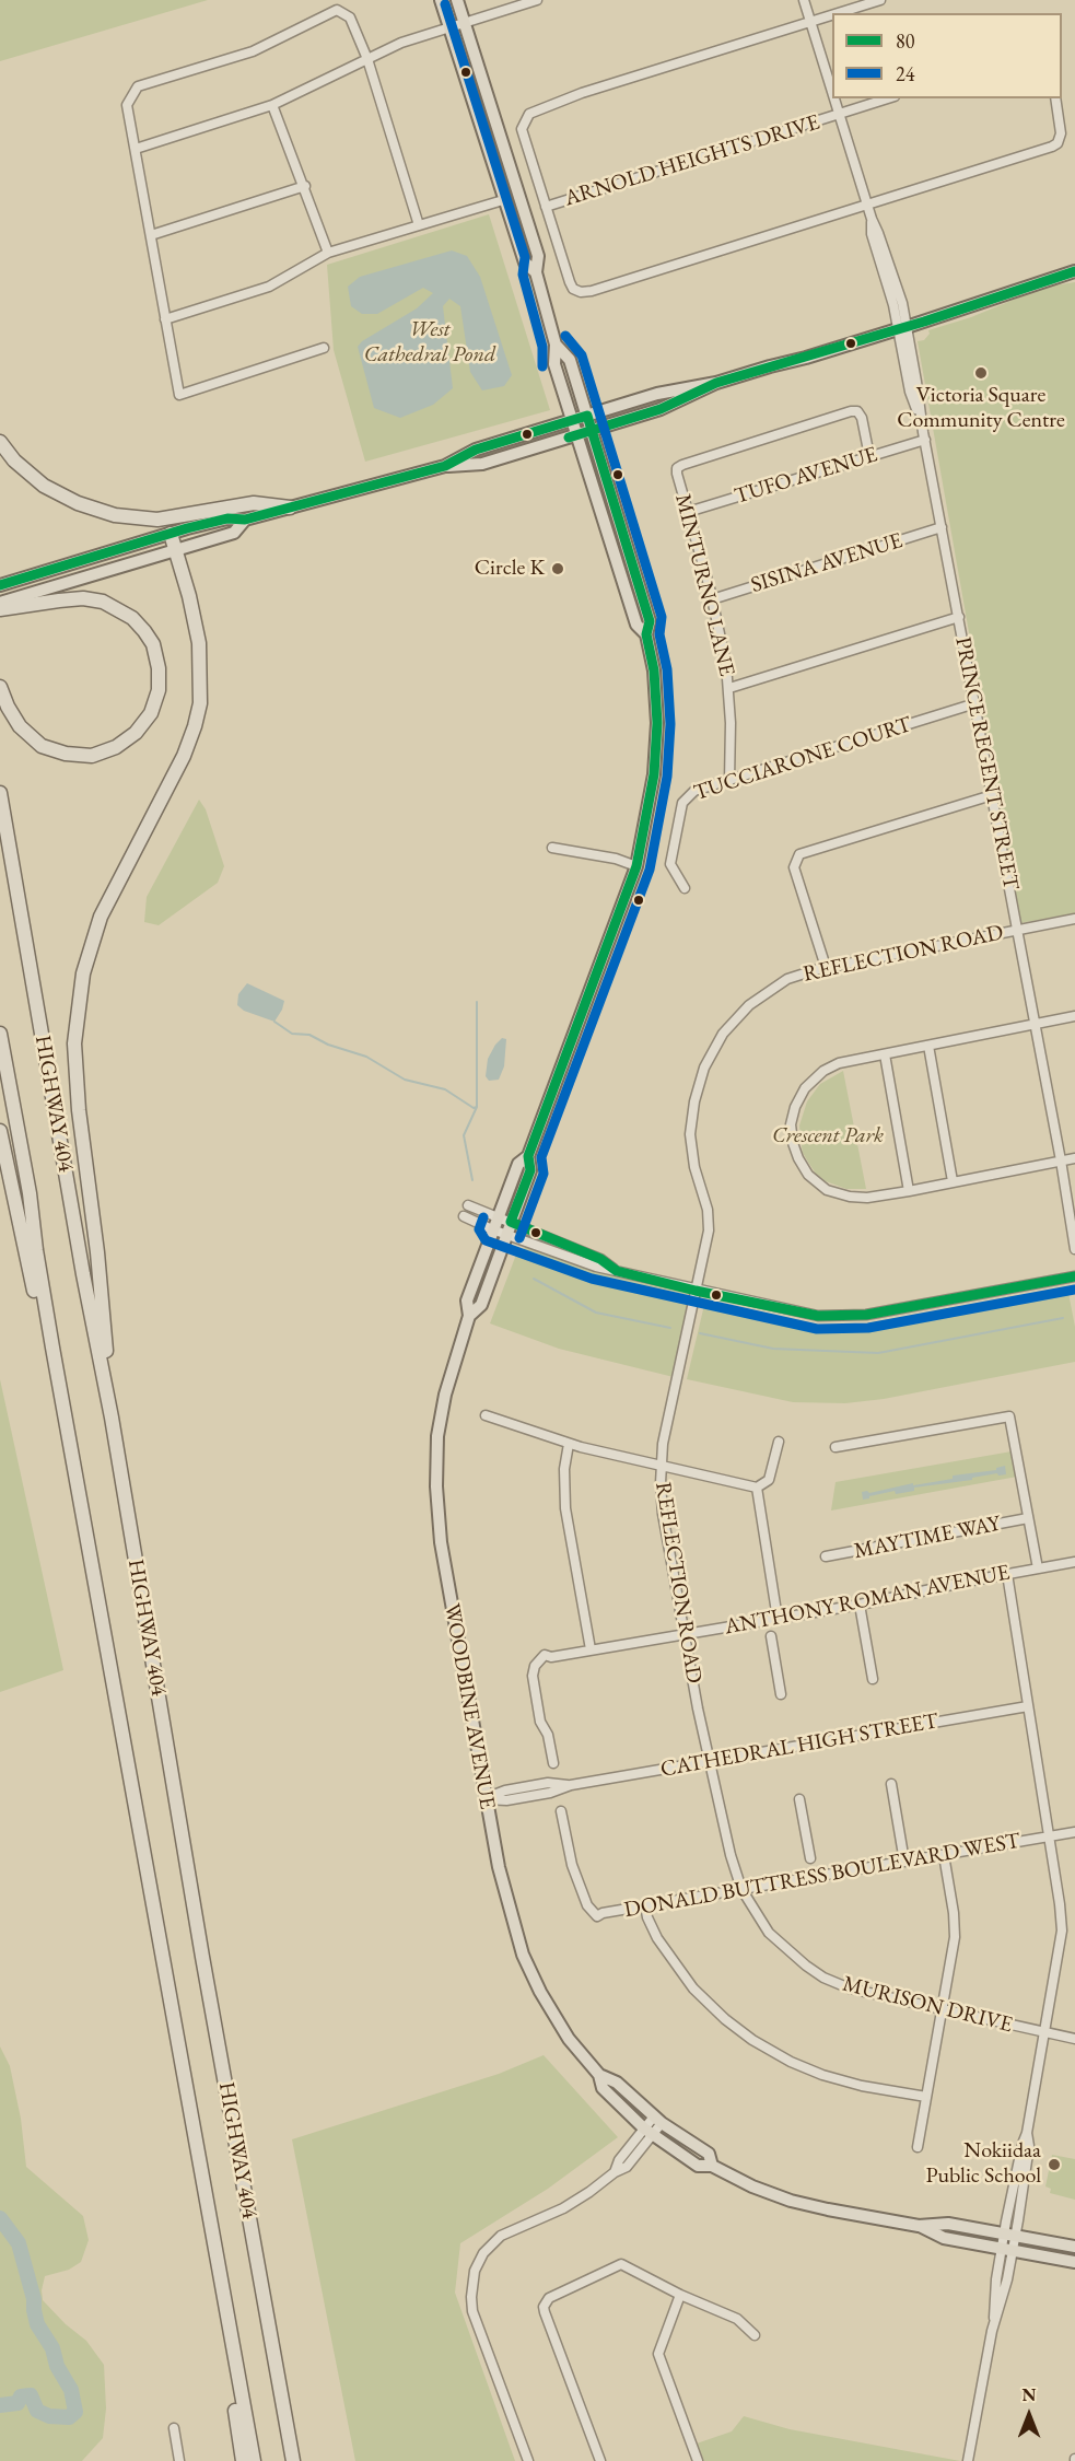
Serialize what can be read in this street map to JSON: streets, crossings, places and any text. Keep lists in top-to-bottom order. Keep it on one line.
{"streets":{"highway":["HIGHWAY 404"],"main road":["WOODBINE AVENUE"],"street":["ARNOLD HEIGHTS DRIVE","TUFO AVENUE","SISINA AVENUE","MINTURNO LANE","TUCCIARONE COURT","PRINCE REGENT STREET","REFLECTION ROAD","MAYTIME WAY","ANTHONY ROMAN AVENUE","CATHEDRAL HIGH STREET","DONALD BUTTRESS BOULEVARD WEST","MURISON DRIVE"]},"crossings":[["ARNOLD HEIGHTS DRIVE","PRINCE REGENT STREET"],["TUFO AVENUE","MINTURNO LANE"],["TUFO AVENUE","PRINCE REGENT STREET"],["SISINA AVENUE","MINTURNO LANE"],["SISINA AVENUE","PRINCE REGENT STREET"],["MINTURNO LANE","TUCCIARONE COURT"],["TUCCIARONE COURT","PRINCE REGENT STREET"],["PRINCE REGENT STREET","REFLECTION ROAD"],["REFLECTION ROAD","ANTHONY ROMAN AVENUE"],["REFLECTION ROAD","CATHEDRAL HIGH STREET"],["REFLECTION ROAD","DONALD BUTTRESS BOULEVARD WEST"],["REFLECTION ROAD","MURISON DRIVE"],["WOODBINE AVENUE","CATHEDRAL HIGH STREET"],["DONALD BUTTRESS BOULEVARD WEST","MURISON DRIVE"]],"parks":["West Cathedral Pond","Crescent Park"],"places":["Victoria Square Community Centre","Circle K","Nokiidaa Public School"],"lines":["transit line 24","transit line 80"],"legend":["80","24"],"north":"top"}
